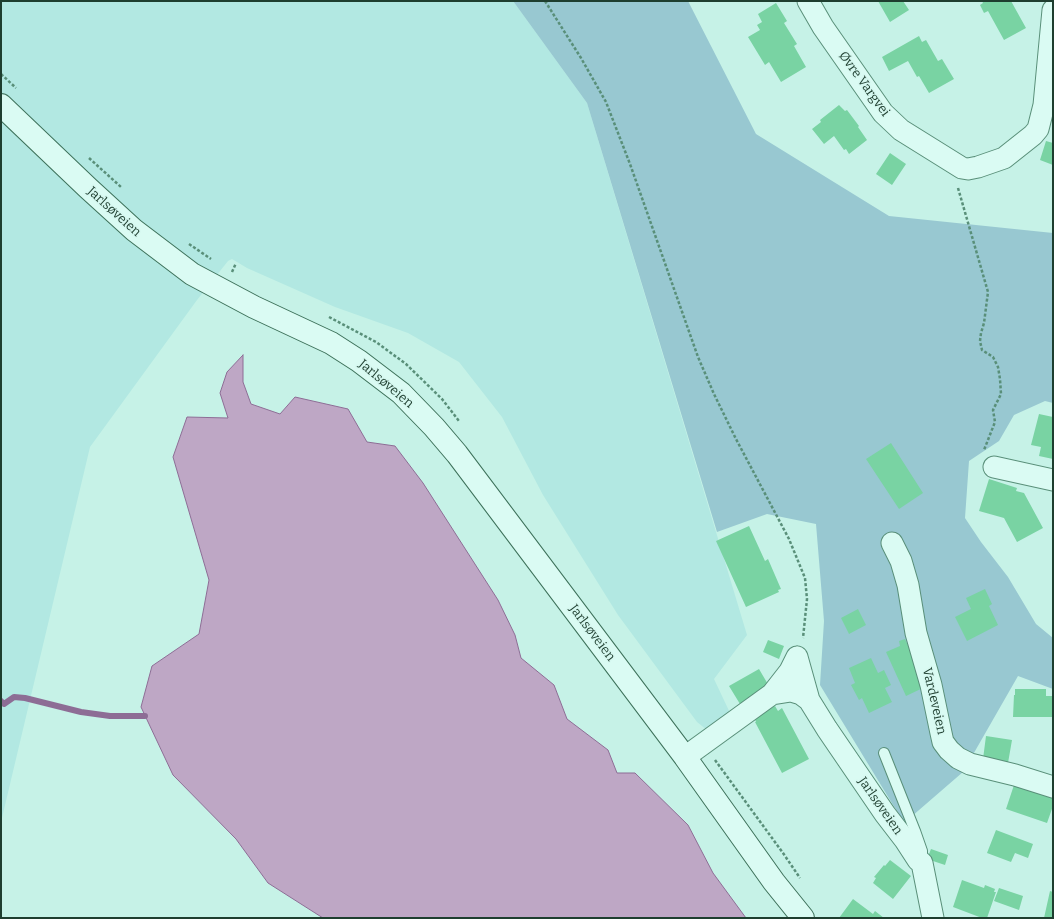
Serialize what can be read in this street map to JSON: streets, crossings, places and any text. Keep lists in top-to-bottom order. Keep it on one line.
{"streets":{"street":["Øvre Vargvei","Jarlsøveien","Vardeveien"]}}
